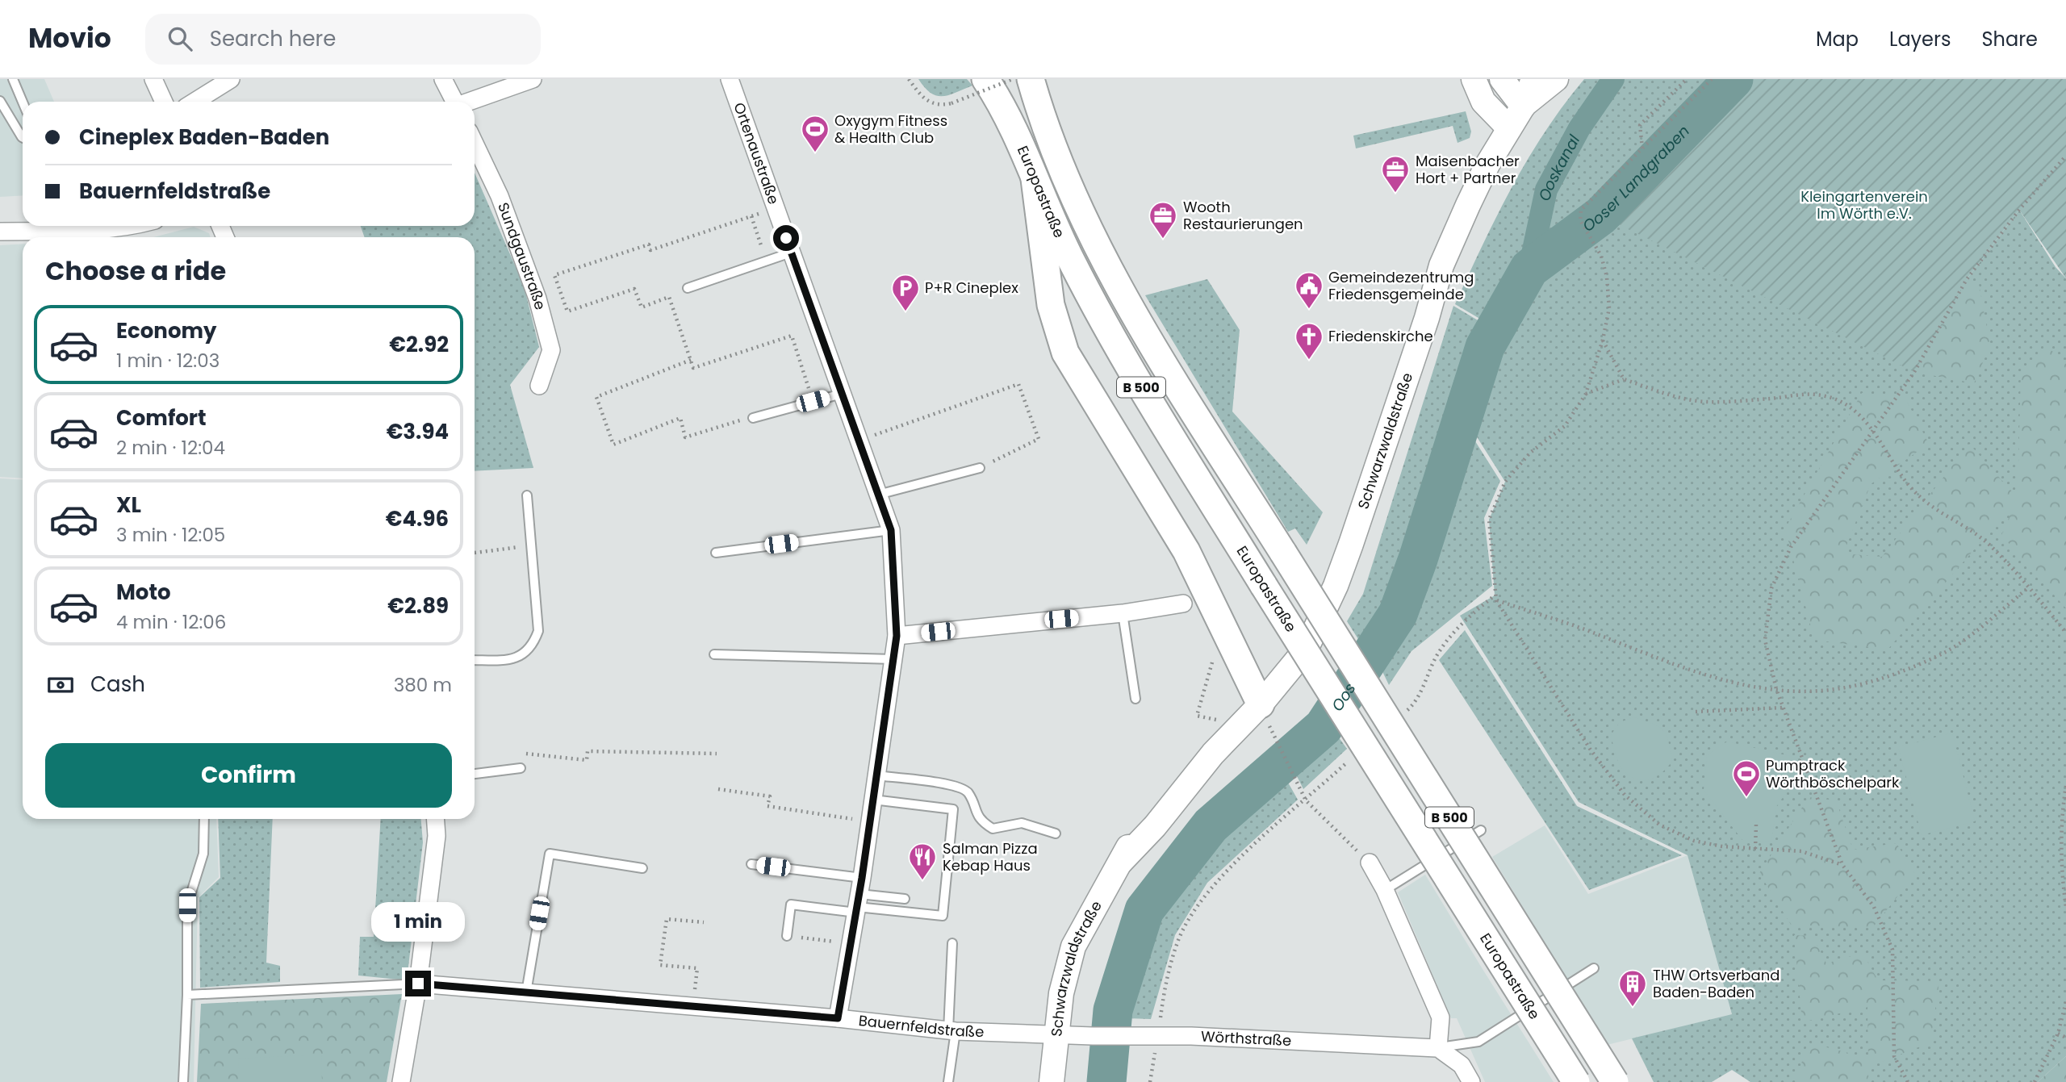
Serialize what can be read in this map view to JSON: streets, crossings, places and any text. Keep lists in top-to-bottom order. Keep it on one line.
{"streets":{"main road":["Europastraße","B 500"],"street":["Ortenaustraße","Sundgaustraße","Schwarzwaldstraße","Bauernfeldstraße","Wörthstraße"]},"crossings":[["Ortenaustraße","Bauernfeldstraße"],["Schwarzwaldstraße","Bauernfeldstraße"],["Schwarzwaldstraße","Wörthstraße"],["Bauernfeldstraße","Wörthstraße"]],"water":["Ooskanal","Ooser Landgraben","Oos"],"parks":["Kleingartenverein Im Wörth e.V."],"places":{"sports":["Oxygym Fitness & Health Club","Pumptrack Wörthböschelpark"],"office":["Maisenbacher Hort + Partner","Wooth Restaurierungen"],"public building":["Gemeindezentrumg Friedensgemeinde"],"parking":["P+R Cineplex"],"church":["Friedenskirche"],"restaurant":["Salman Pizza Kebap Haus"],"building":["THW Ortsverband Baden-Baden"]},"page":{"header":"Movio","search":"Search here","nav":["Map","Layers","Share"],"banner":["Cineplex Baden-Baden","Bauernfeldstraße"],"heading":"Choose a ride","list":[{"name":"Economy","note":"1 min · 12:03","value":"€2.92"},{"name":"Comfort","note":"2 min · 12:04","value":"€3.94"},{"name":"XL","note":"3 min · 12:05","value":"€4.96"},{"name":"Moto","note":"4 min · 12:06","value":"€2.89"}],"pay":["Cash","380 m"],"buttons":"Confirm","bubble":"1 min"}}
